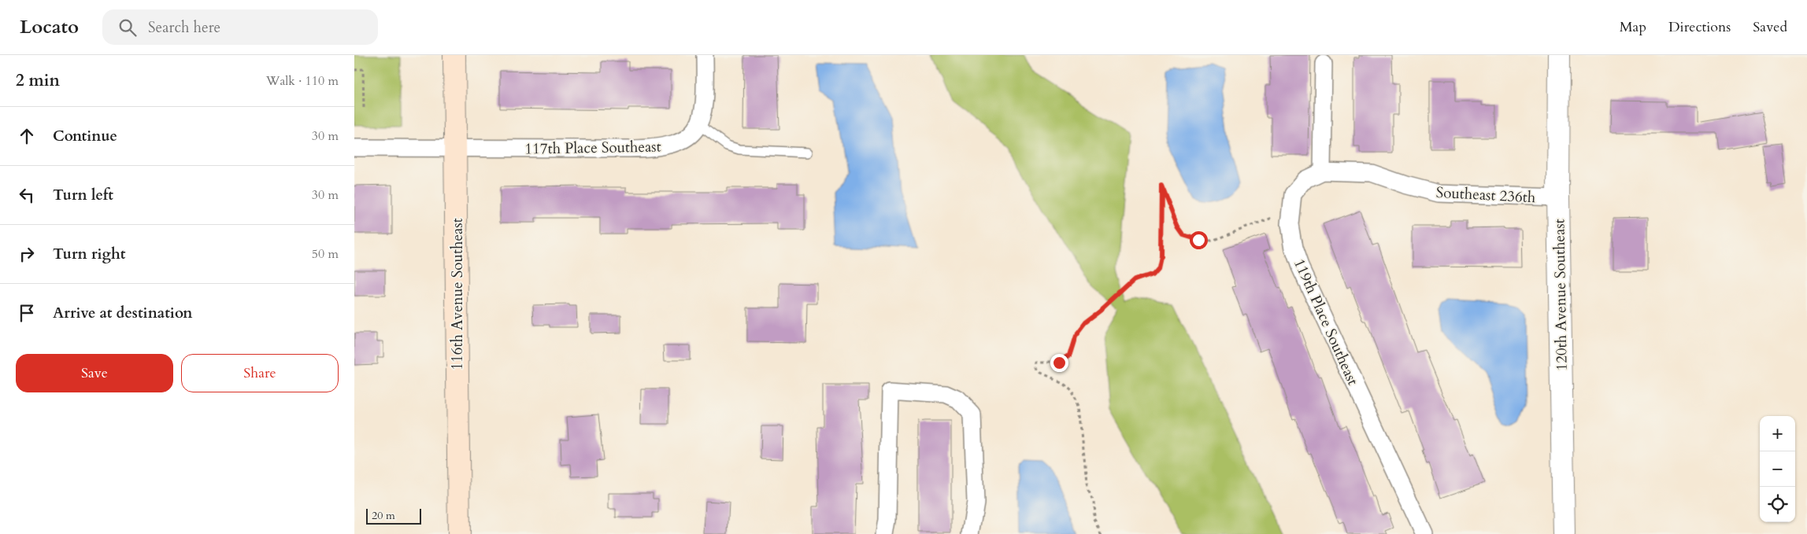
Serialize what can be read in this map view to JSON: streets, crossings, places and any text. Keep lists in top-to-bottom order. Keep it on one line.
{"streets":{"main road":["116th Avenue Southeast"],"street":["117th Place Southeast","Southeast 236th","120th Avenue Southeast","119th Place Southeast"]},"crossings":[["117th Place Southeast","116th Avenue Southeast"],["Southeast 236th","120th Avenue Southeast"],["Southeast 236th","119th Place Southeast"]],"scale_bar":"20 m","page":{"header":"Locato","search":"Search here","nav":["Map","Directions","Saved"],"heading":["2 min","Walk · 110 m"],"list":[["Continue","30 m"],["Turn left","30 m"],["Turn right","50 m"],"Arrive at destination"],"buttons":["Save","Share"],"map_buttons":["+","−"],"scale":"20 m"}}
